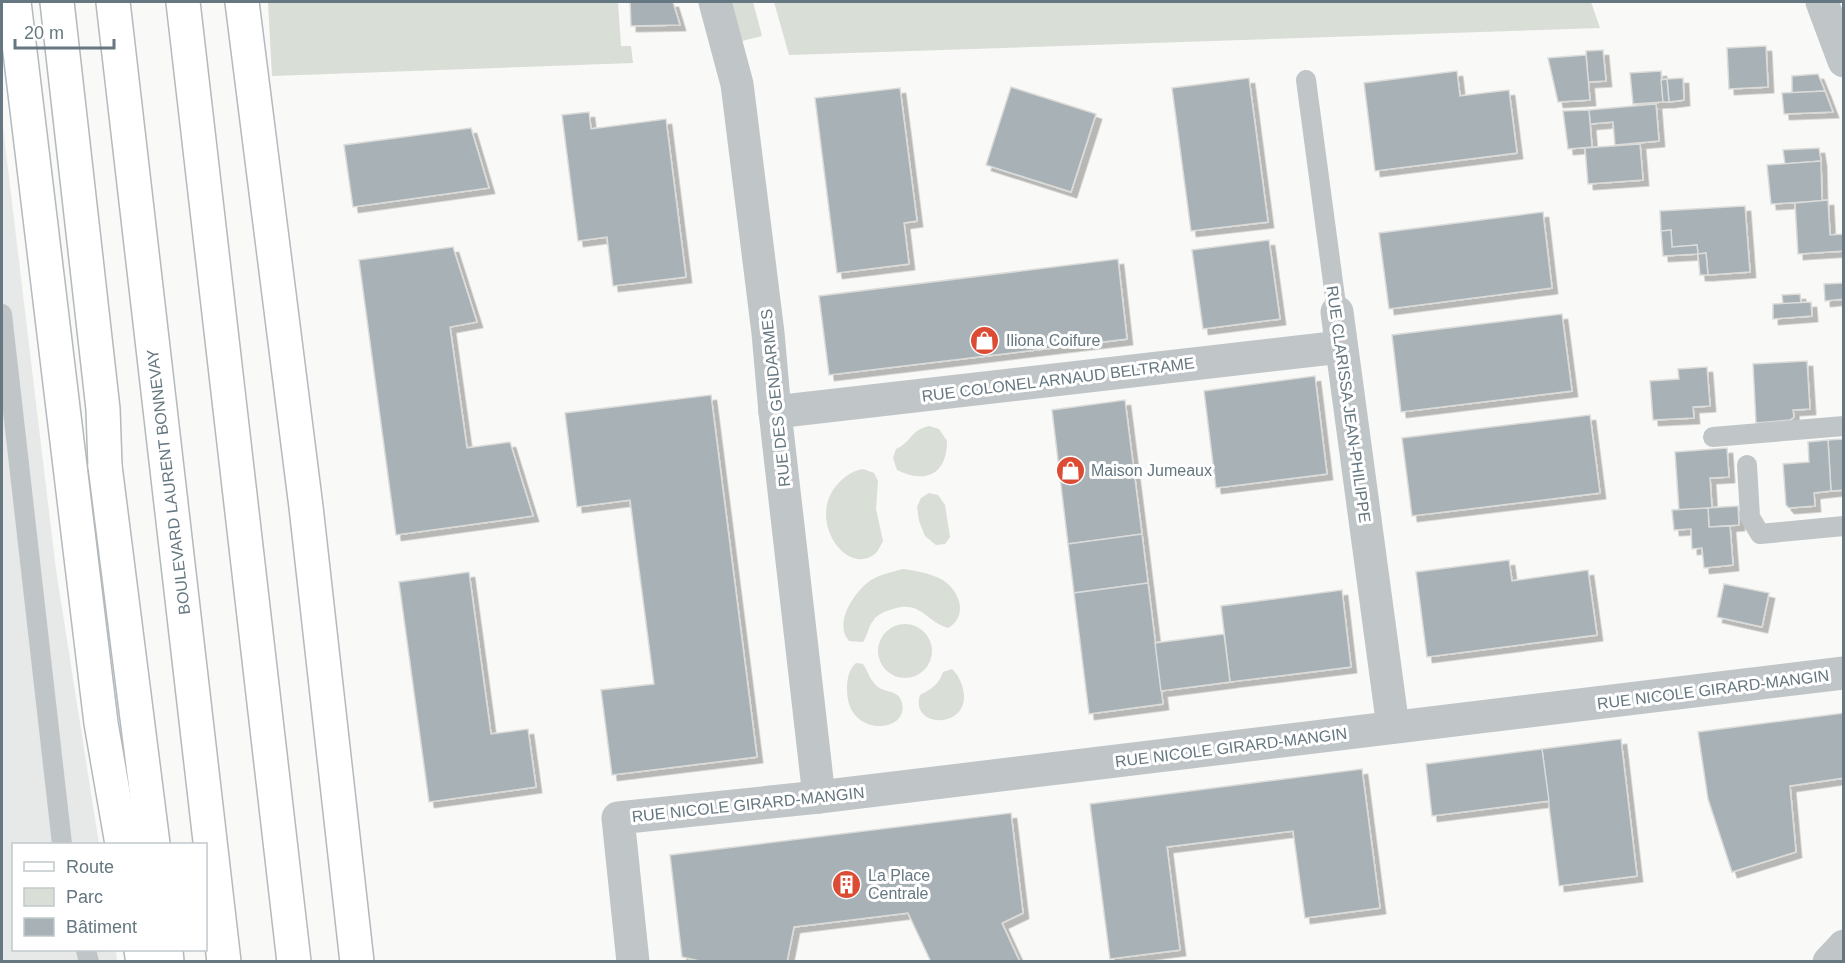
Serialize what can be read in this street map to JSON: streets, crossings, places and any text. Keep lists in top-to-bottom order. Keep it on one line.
{"streets":{"main road":["BOULEVARD LAURENT BONNEVAY"],"street":["RUE COLONEL ARNAUD BELTRAME","RUE DES GENDARMES","RUE CLARISSA JEAN-PHILIPPE","RUE NICOLE GIRARD-MANGIN"]},"crossings":[["RUE COLONEL ARNAUD BELTRAME","RUE DES GENDARMES"],["RUE COLONEL ARNAUD BELTRAME","RUE CLARISSA JEAN-PHILIPPE"],["RUE DES GENDARMES","RUE NICOLE GIRARD-MANGIN"],["RUE CLARISSA JEAN-PHILIPPE","RUE NICOLE GIRARD-MANGIN"]],"places":{"shop":["Iliona Coifure","Maison Jumeaux"],"building":["La Place Centrale"]},"legend":["Route","Parc","Bâtiment"],"scale_bar":"20 m"}
